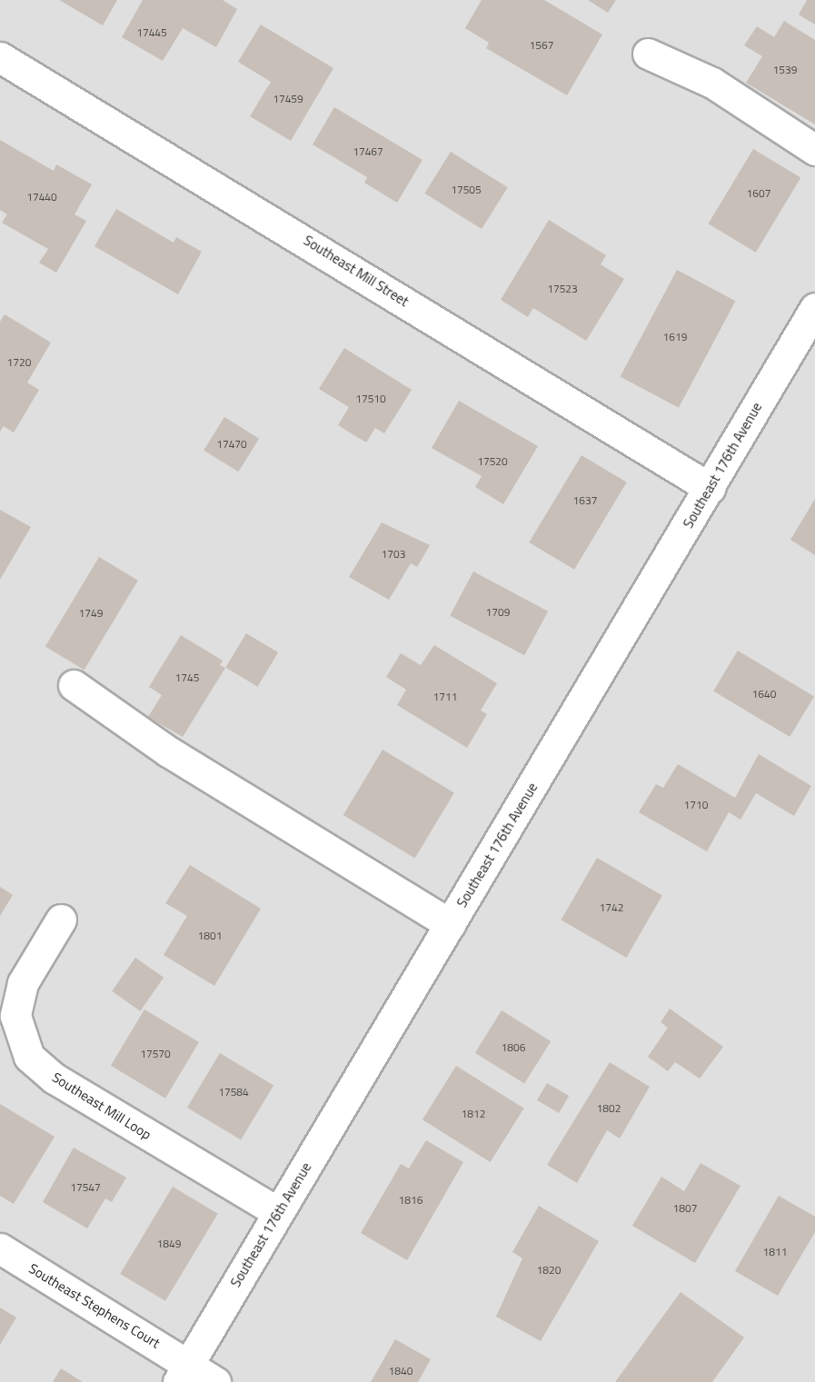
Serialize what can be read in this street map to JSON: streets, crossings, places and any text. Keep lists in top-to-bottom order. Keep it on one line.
{"streets":{"street":["Southeast Mill Street","Southeast 176th Avenue","Southeast Mill Loop","Southeast Stephens Court"]},"crossings":[["Southeast Mill Street","Southeast 176th Avenue"],["Southeast 176th Avenue","Southeast Mill Loop"],["Southeast 176th Avenue","Southeast Stephens Court"]],"house_numbers":["17445","1567","1539","17459","17467","17505","1607","17440","17523","1619","1720","17510","17470","17520","1637","1703","1709","1749","1745","1640","1711","1710","1742","1801","1806","17570","17584","1802","1812","17547","1816","1807","1849","1811","1820","1840"]}
